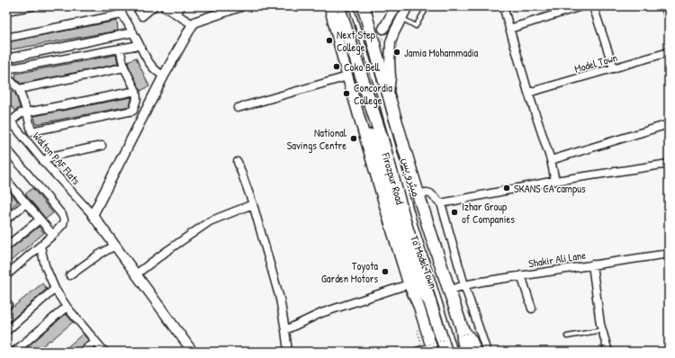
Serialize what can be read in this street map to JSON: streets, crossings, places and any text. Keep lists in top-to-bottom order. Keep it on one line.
{"streets":{"main road":["Firozpur Road"],"street":["Model Town","Walton PAF Flats","Shakir Ali Lane","To Model Town"],"lane":["میٹرو بس"]},"crossings":[["Firozpur Road","Shakir Ali Lane"],["Firozpur Road","To Model Town"]],"places":["Next Step College","Jamia Mohammadia","Coko Bell","Concordia College","National Savings Centre","SKANS CA campus","Izhar Group of Companies","Toyota Garden Motors"]}
